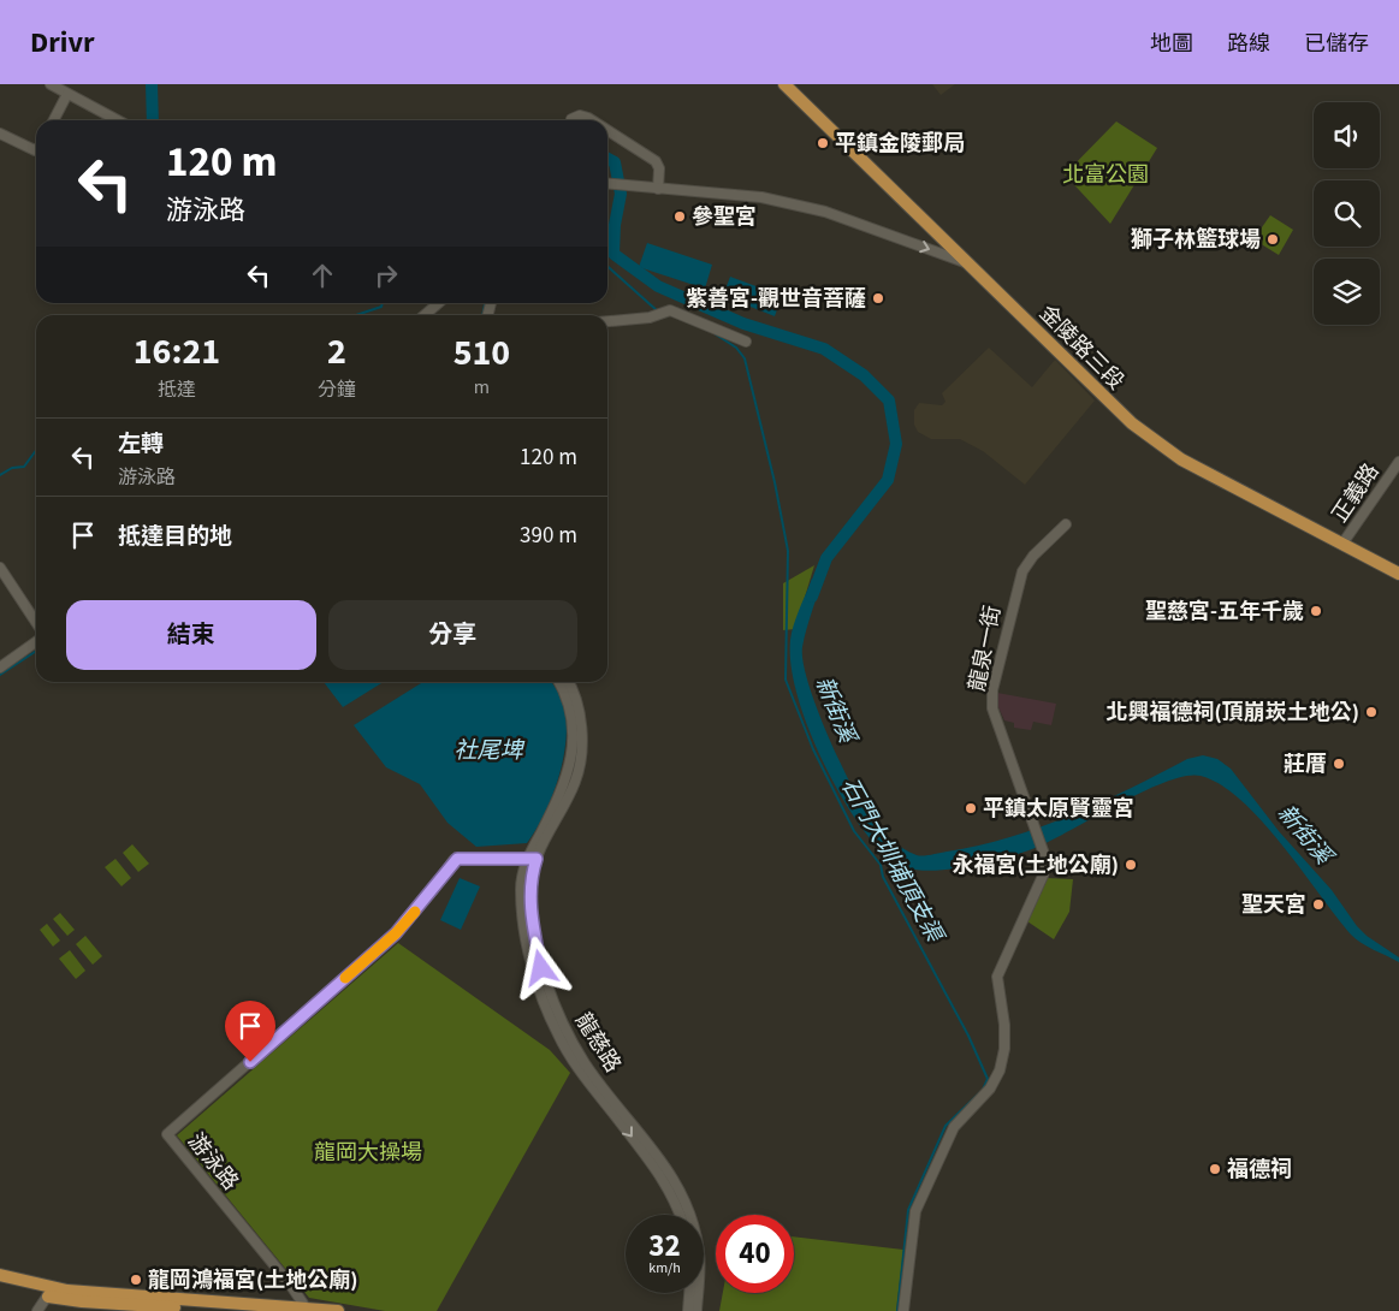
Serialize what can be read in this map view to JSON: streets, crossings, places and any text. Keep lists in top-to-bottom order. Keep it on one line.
{"streets":{"main road":["金陵路三段"],"street":["正義路","龍泉一街","龍慈路","游泳路"]},"crossings":[["金陵路三段","正義路"],["龍慈路","游泳路"]],"water":["新街溪","社尾埤","石門大圳埔頂支渠"],"parks":["北富公園","龍岡大操場"],"places":["平鎮金陵郵局","參聖宮","獅子林籃球場","紫善宮-觀世音菩薩","聖慈宮-五年千歲","北興福德祠(頂崩崁土地公)","莊厝","平鎮太原賢靈宮","永福宮(土地公廟)","聖天宮","福德祠","龍岡鴻福宮(土地公廟)"],"page":{"header":"Drivr","nav":["地圖","路線","已儲存"],"turn":["120 m","游泳路"],"eta":["16:21","抵達","2","分鐘","510","m"],"list":[{"name":"左轉","note":"游泳路","value":"120 m"},{"name":"抵達目的地","value":"390 m"}],"buttons":["結束","分享"],"speed":"32 km/h","limit":"40"}}
